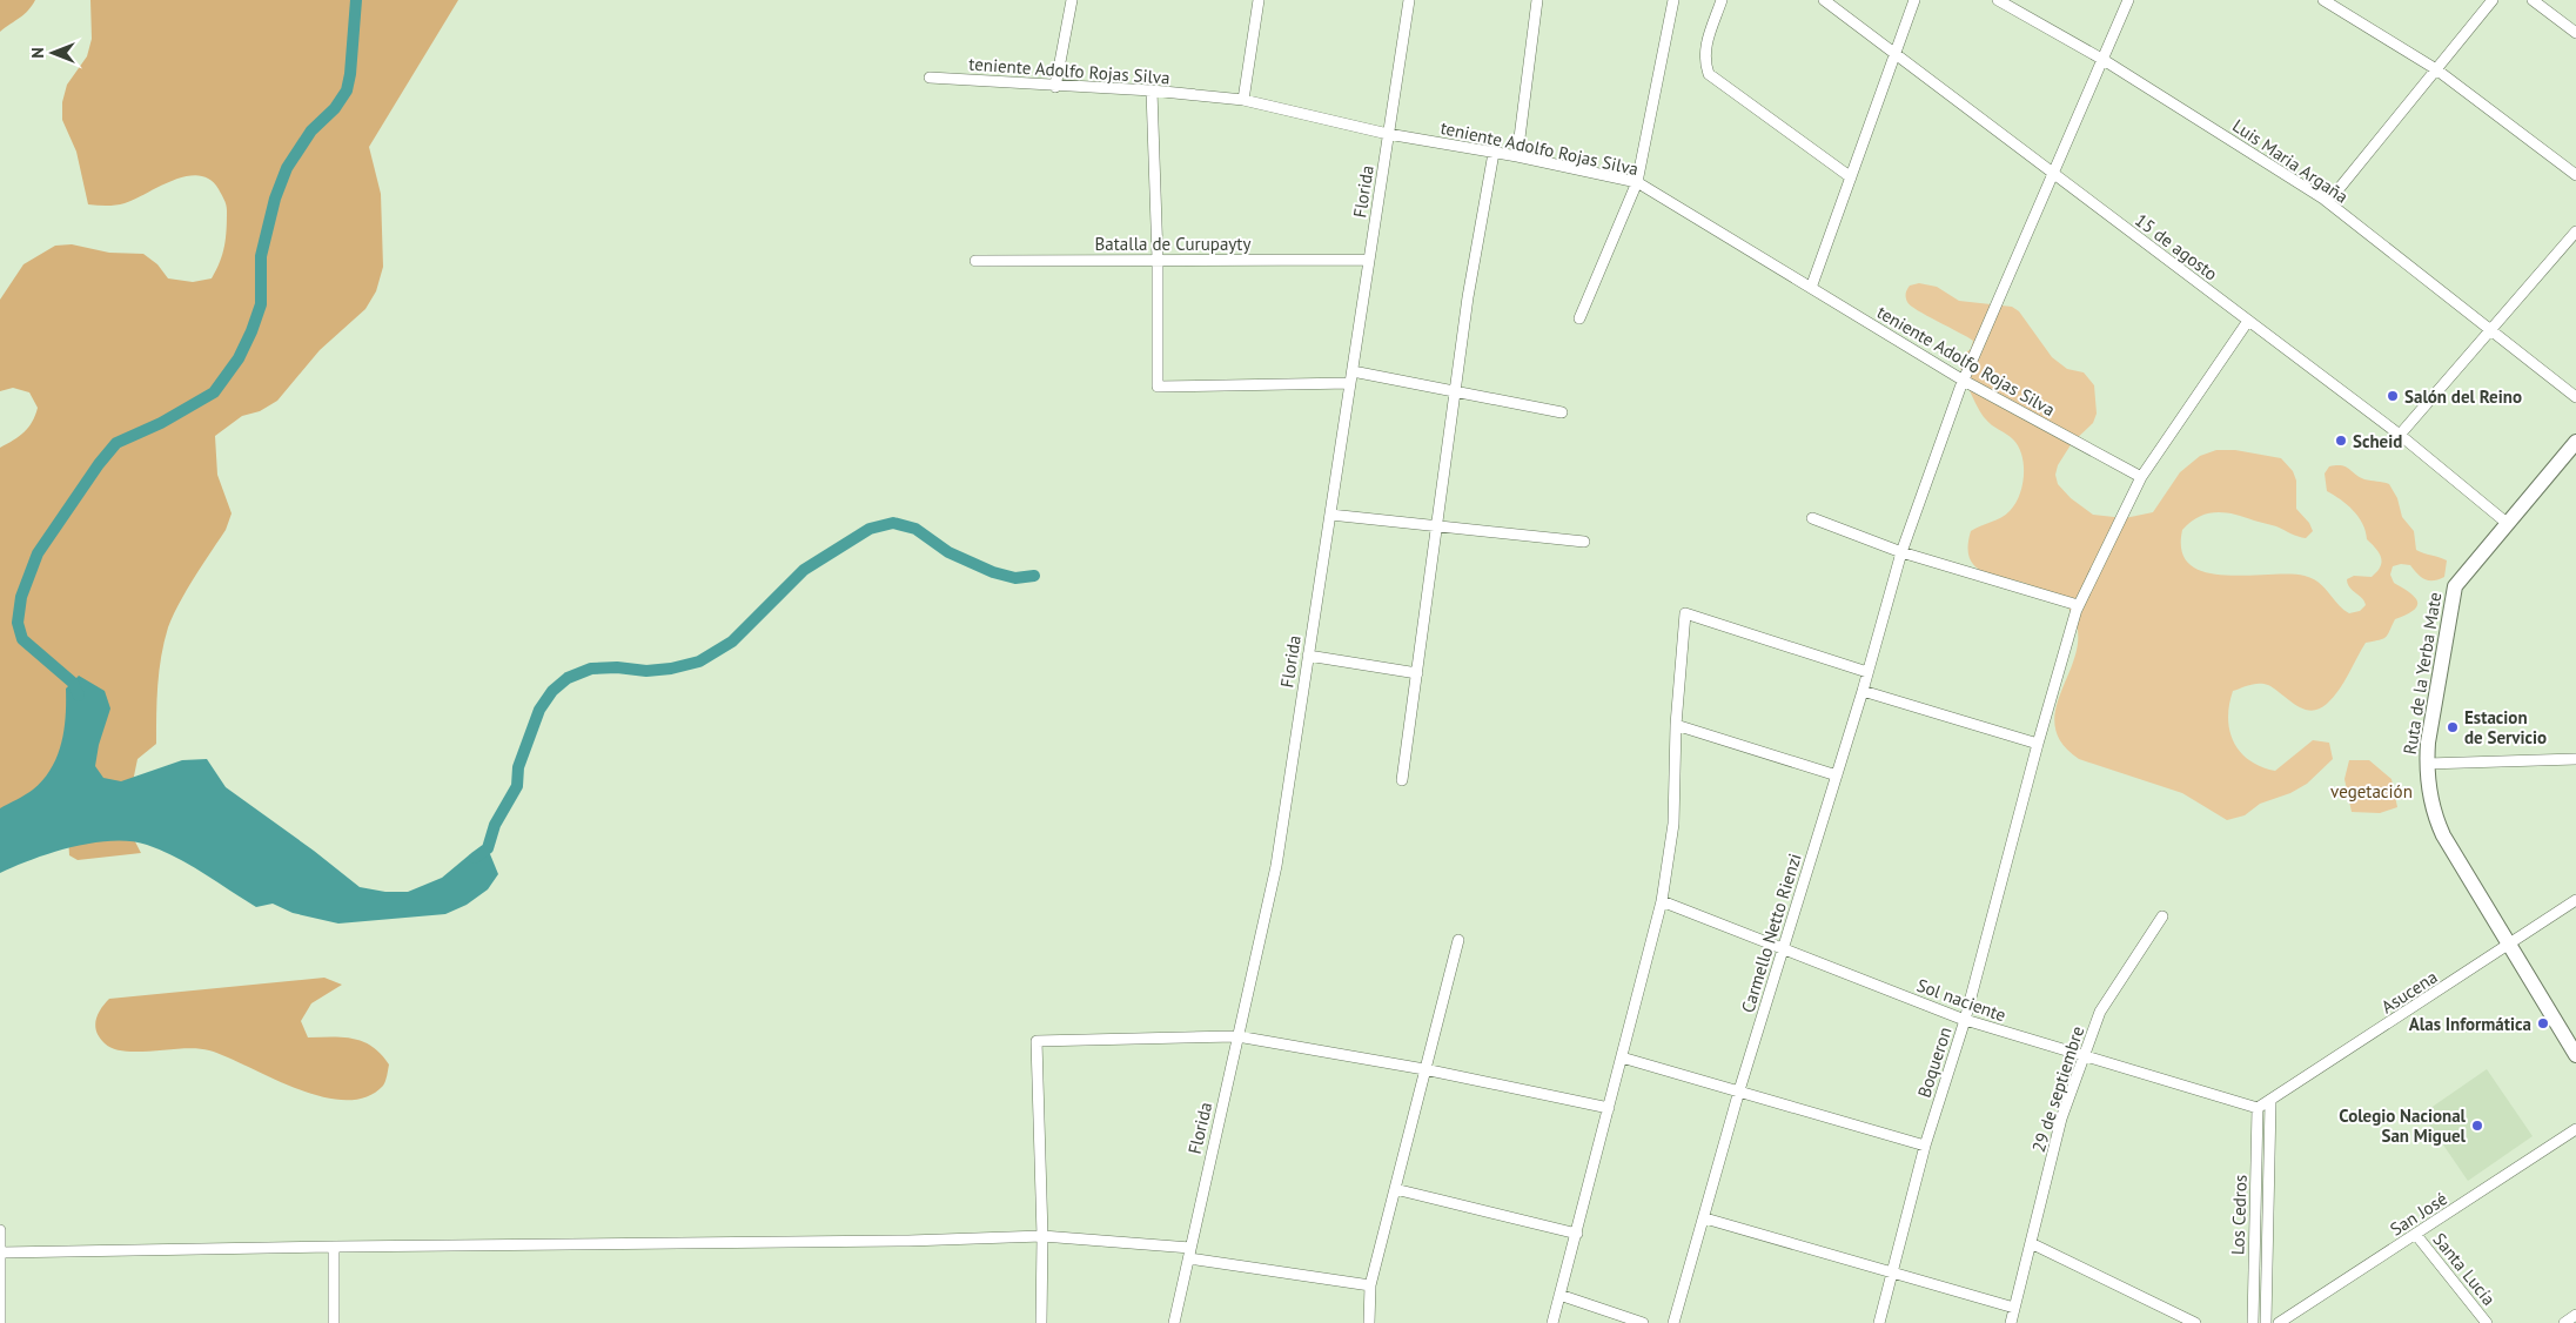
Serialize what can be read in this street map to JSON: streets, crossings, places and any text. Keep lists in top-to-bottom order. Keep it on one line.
{"streets":{"main road":["Ruta de la Yerba Mate"],"street":["teniente Adolfo Rojas Silva","Luis Maria Argaña","Florida","Batalla de Curupayty","15 de agosto","Carmello Netto Rienzi","Asucena","Sol naciente","Boqueron","29 de septiembre","San José","Los Cedros","Santa Lucía"]},"crossings":[["teniente Adolfo Rojas Silva","Florida"],["teniente Adolfo Rojas Silva","Carmello Netto Rienzi"],["teniente Adolfo Rojas Silva","Boqueron"],["Luis Maria Argaña","Carmello Netto Rienzi"],["Florida","Batalla de Curupayty"],["15 de agosto","Ruta de la Yerba Mate"],["15 de agosto","Carmello Netto Rienzi"],["15 de agosto","Boqueron"],["Ruta de la Yerba Mate","Asucena"],["Carmello Netto Rienzi","Sol naciente"],["Asucena","Sol naciente"],["Asucena","Los Cedros"],["Sol naciente","Boqueron"],["Sol naciente","29 de septiembre"],["Sol naciente","Los Cedros"],["San José","Santa Lucía"]],"parks":["vegetación"],"places":["Salón del Reino","Scheid","Estacion de Servicio","Alas Informática","Colegio Nacional San Miguel"],"north":"left"}
